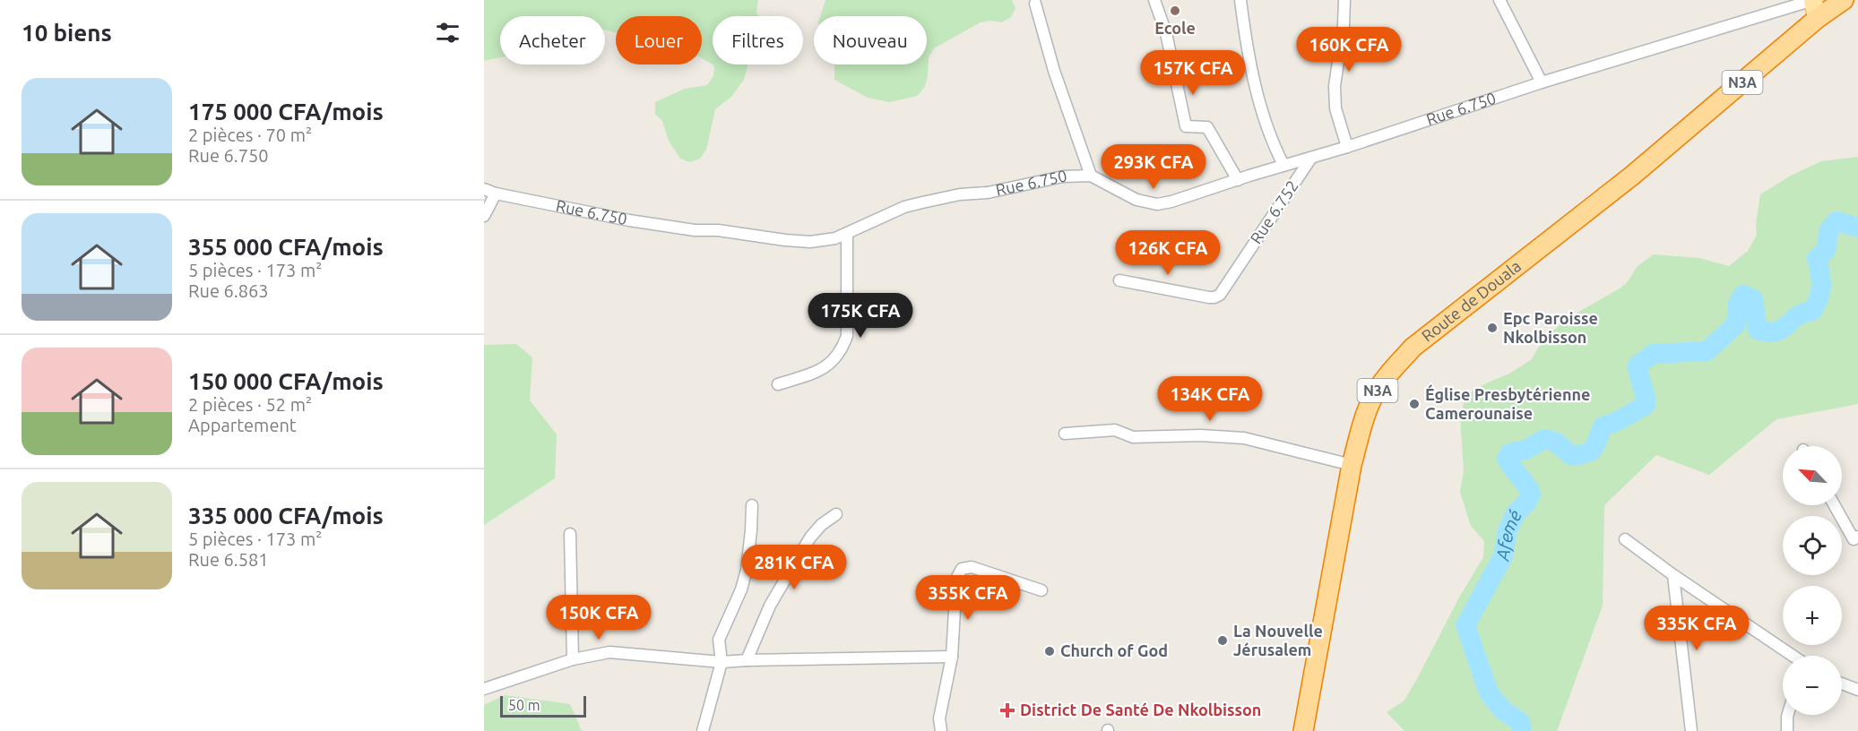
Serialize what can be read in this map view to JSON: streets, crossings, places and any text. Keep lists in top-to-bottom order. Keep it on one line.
{"streets":{"highway":["N3A","Route de Douala"],"main road":["Rue 6.750"],"street":["Rue 6.752"]},"crossings":[["Rue 6.750","Rue 6.752"],["Rue 6.750","Route de Douala"]],"water":["Afemé"],"places":{"other":["Ecole","Epc Paroisse Nkolbisson","Église Presbytérienne Camerounaise","La Nouvelle Jérusalem","Church of God"],"health":["District De Santé De Nkolbisson"]},"scale_bar":"50 m","north":"top left","page":{"heading":"10 biens","chip":["Acheter","Louer","Filtres","Nouveau"],"price":["160K CFA","157K CFA","293K CFA","126K CFA","175K CFA","134K CFA","281K CFA","355K CFA","150K CFA","335K CFA"],"list":[{"name":"175 000 CFA/mois","note":"2 pièces · 70 m² · Rue 6.750"},{"name":"355 000 CFA/mois","note":"5 pièces · 173 m² · Rue 6.863"},{"name":"150 000 CFA/mois","note":"2 pièces · 52 m² · Appartement"},{"name":"335 000 CFA/mois","note":"5 pièces · 173 m² · Rue 6.581"}],"map_buttons":["+","−"],"scale":"50 m"}}
